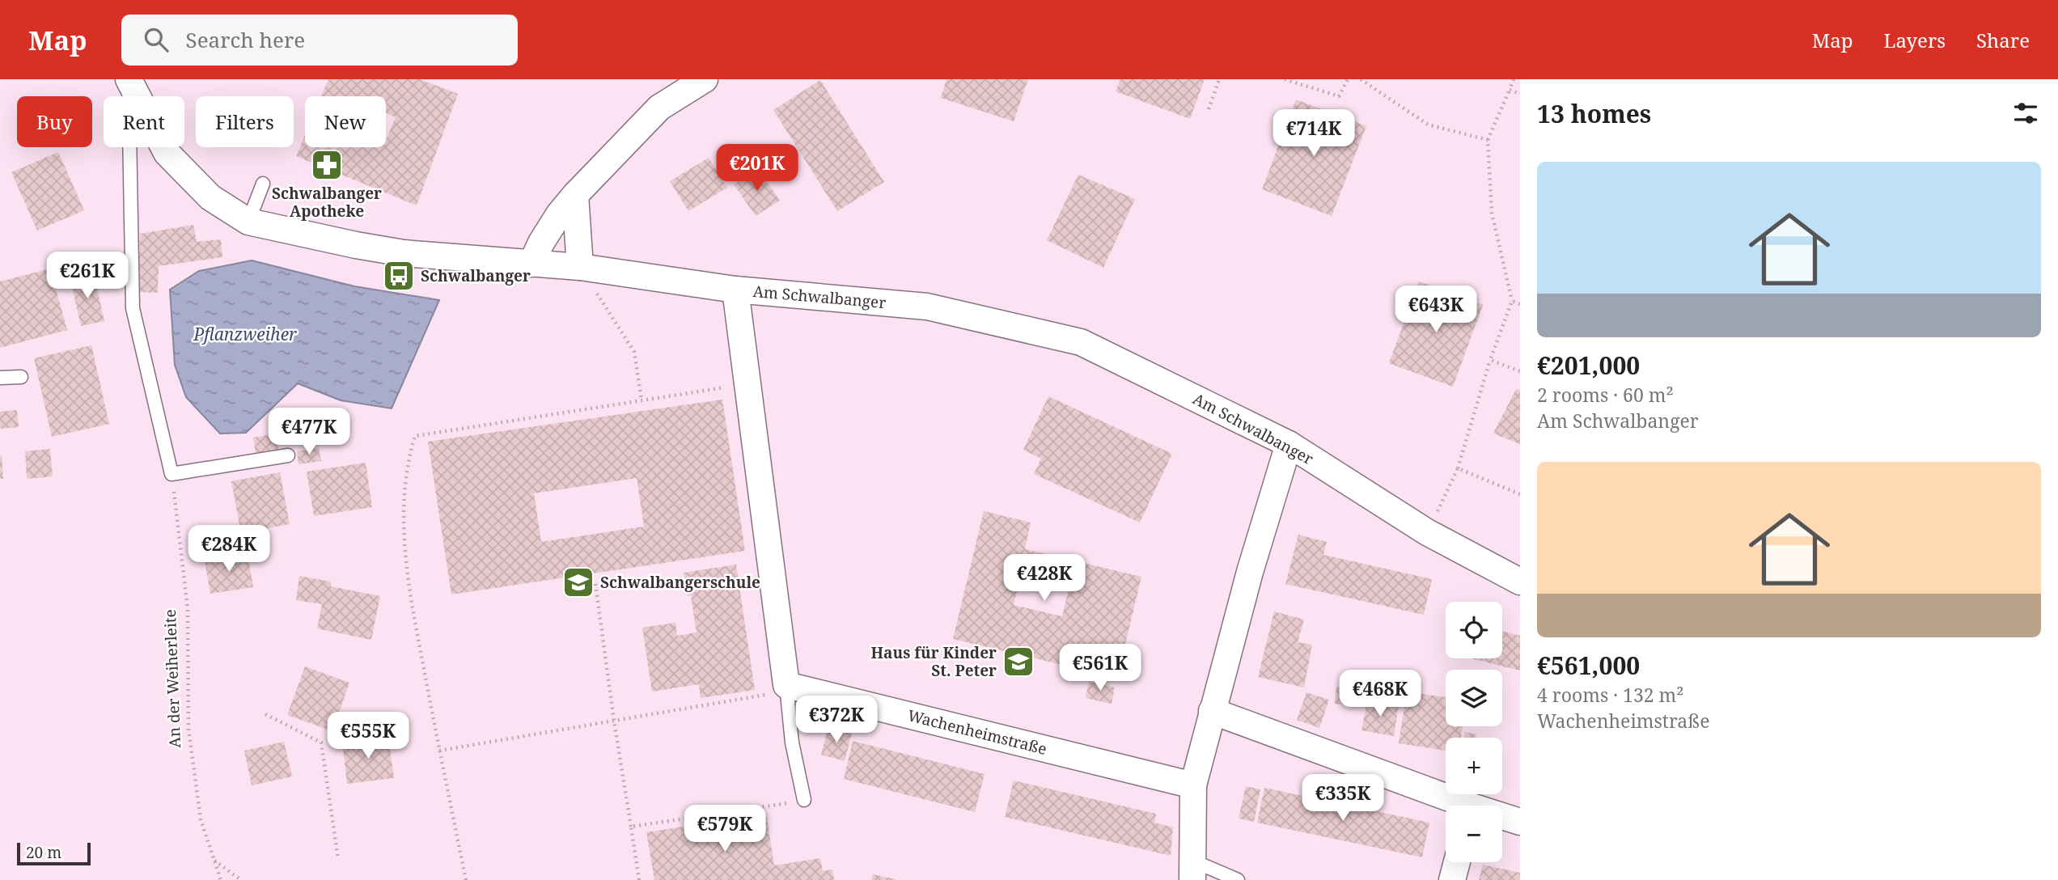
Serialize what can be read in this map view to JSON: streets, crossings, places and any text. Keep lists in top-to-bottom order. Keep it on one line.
{"streets":{"street":["Am Schwalbanger","Wachenheimstraße"],"path":["An der Weiherleite"]},"water":["Pflanzweiher"],"places":{"pharmacy":["Schwalbanger Apotheke"],"bus stop":["Schwalbanger"],"school or university":["Schwalbangerschule","Haus für Kinder St. Peter"]},"scale_bar":"20 m","page":{"header":"Map","search":"Search here","nav":["Map","Layers","Share"],"heading":"13 homes","chip":["Buy","Rent","Filters","New"],"price":["€714K","€201K","€261K","€643K","€477K","€284K","€428K","€561K","€468K","€372K","€555K","€335K","€579K"],"list":[{"name":"€201,000","note":"2 rooms · 60 m² · Am Schwalbanger"},{"name":"€561,000","note":"4 rooms · 132 m² · Wachenheimstraße"}],"map_buttons":["+","−"],"scale":"20 m"}}
